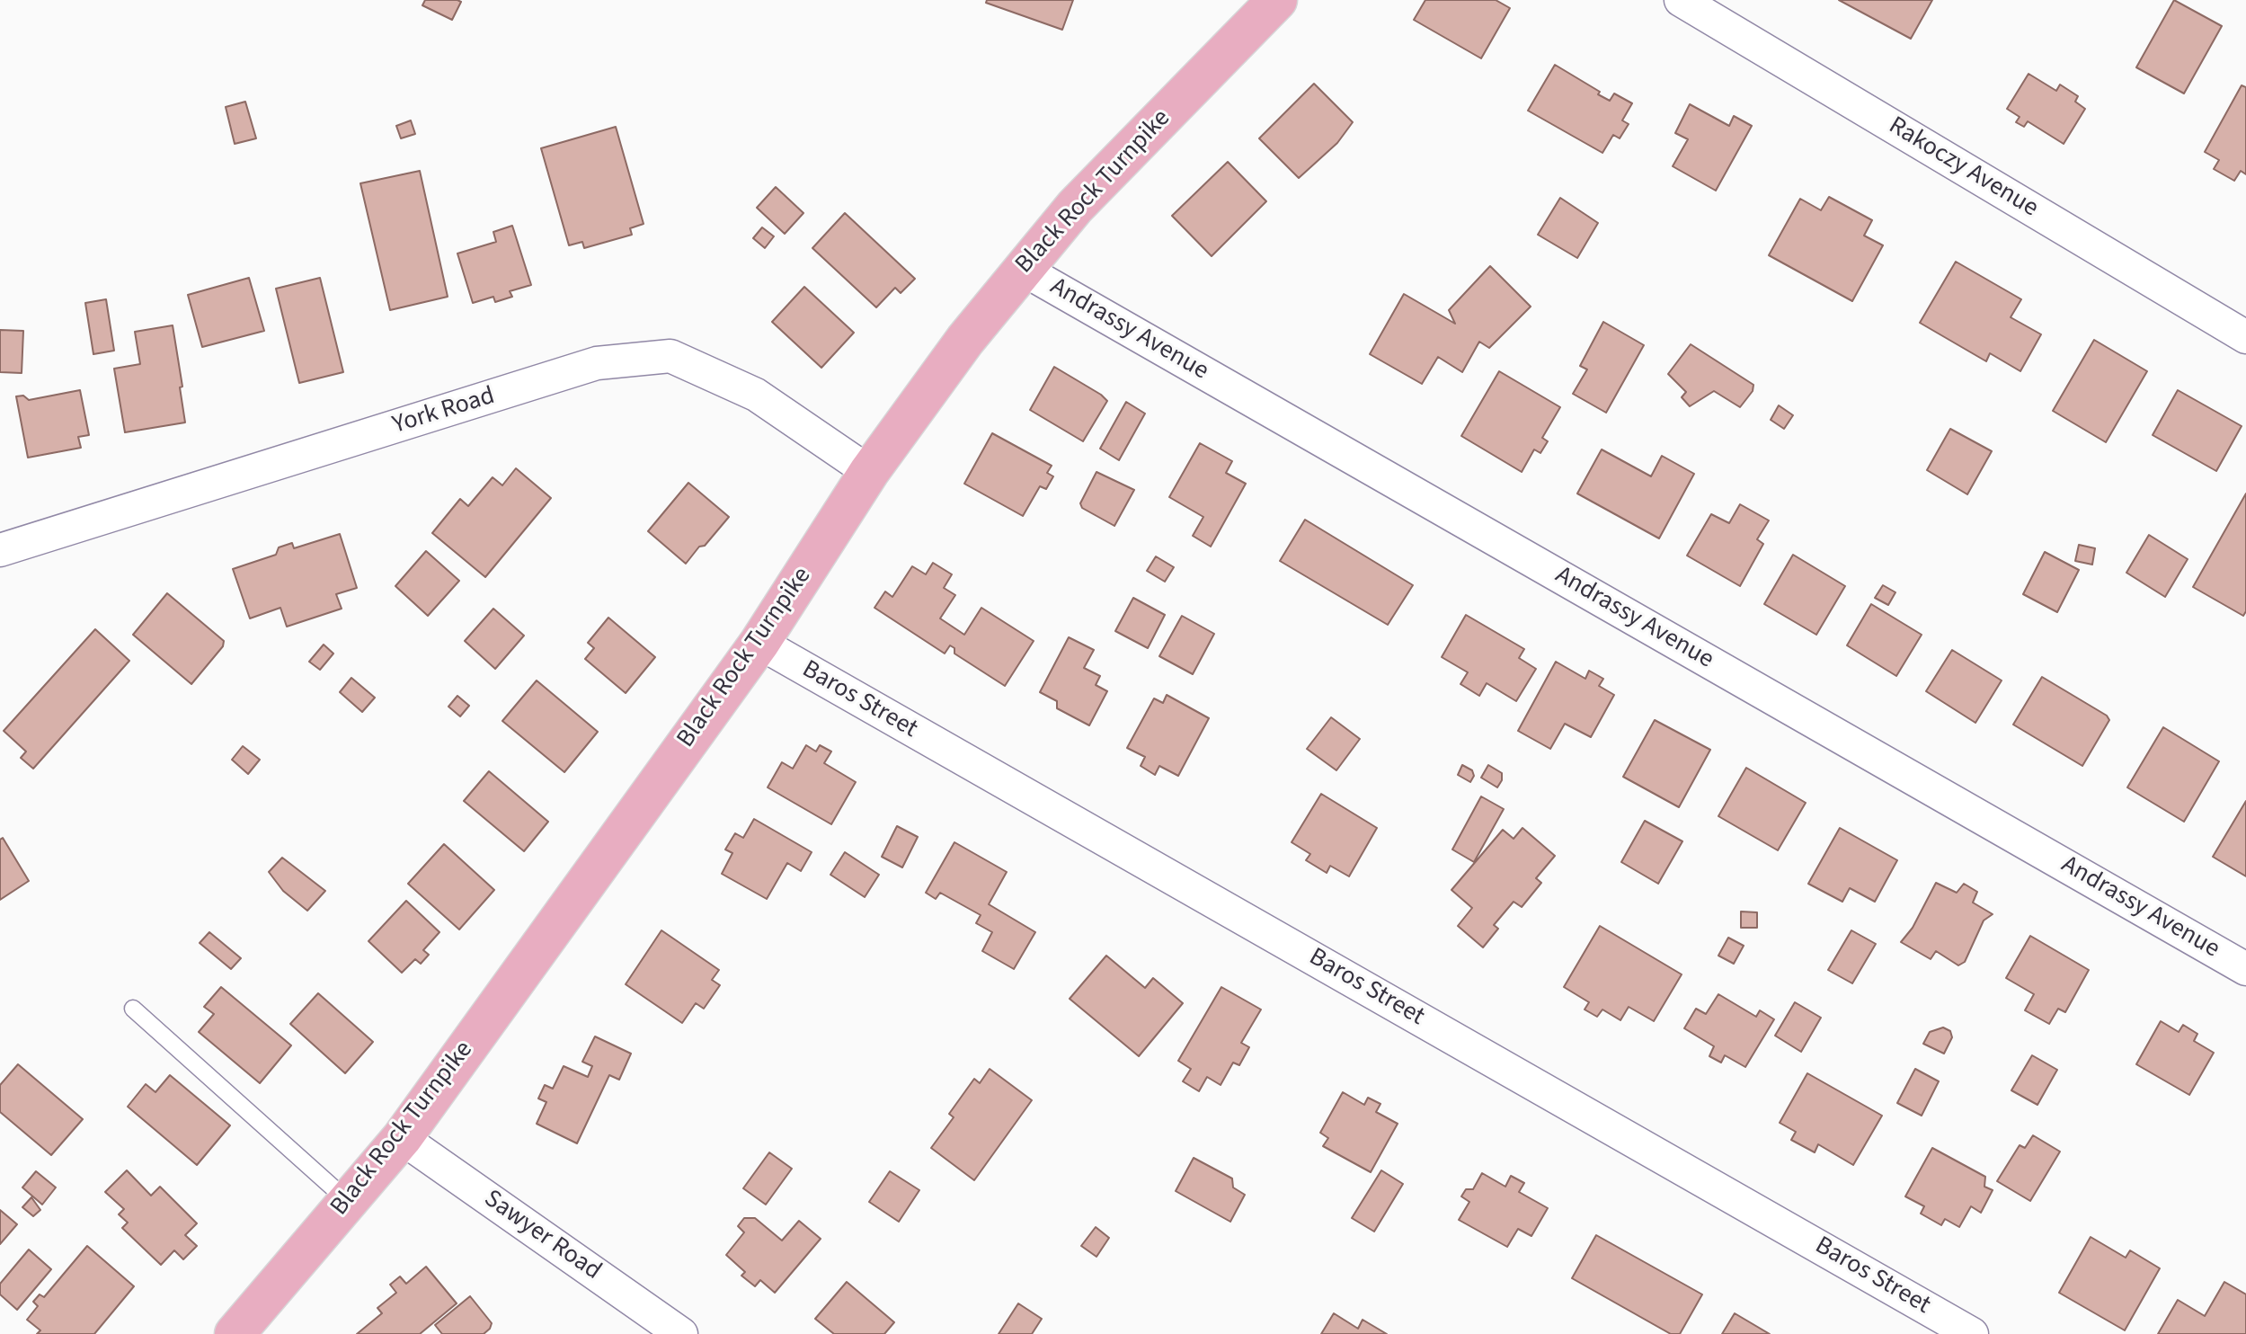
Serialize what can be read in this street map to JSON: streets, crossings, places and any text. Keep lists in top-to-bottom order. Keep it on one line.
{"streets":{"main road":["Black Rock Turnpike"],"street":["Rakoczy Avenue","Andrassy Avenue","York Road","Baros Street","Sawyer Road"]},"crossings":[["Black Rock Turnpike","Andrassy Avenue"],["Black Rock Turnpike","York Road"],["Black Rock Turnpike","Baros Street"],["Black Rock Turnpike","Sawyer Road"]]}
